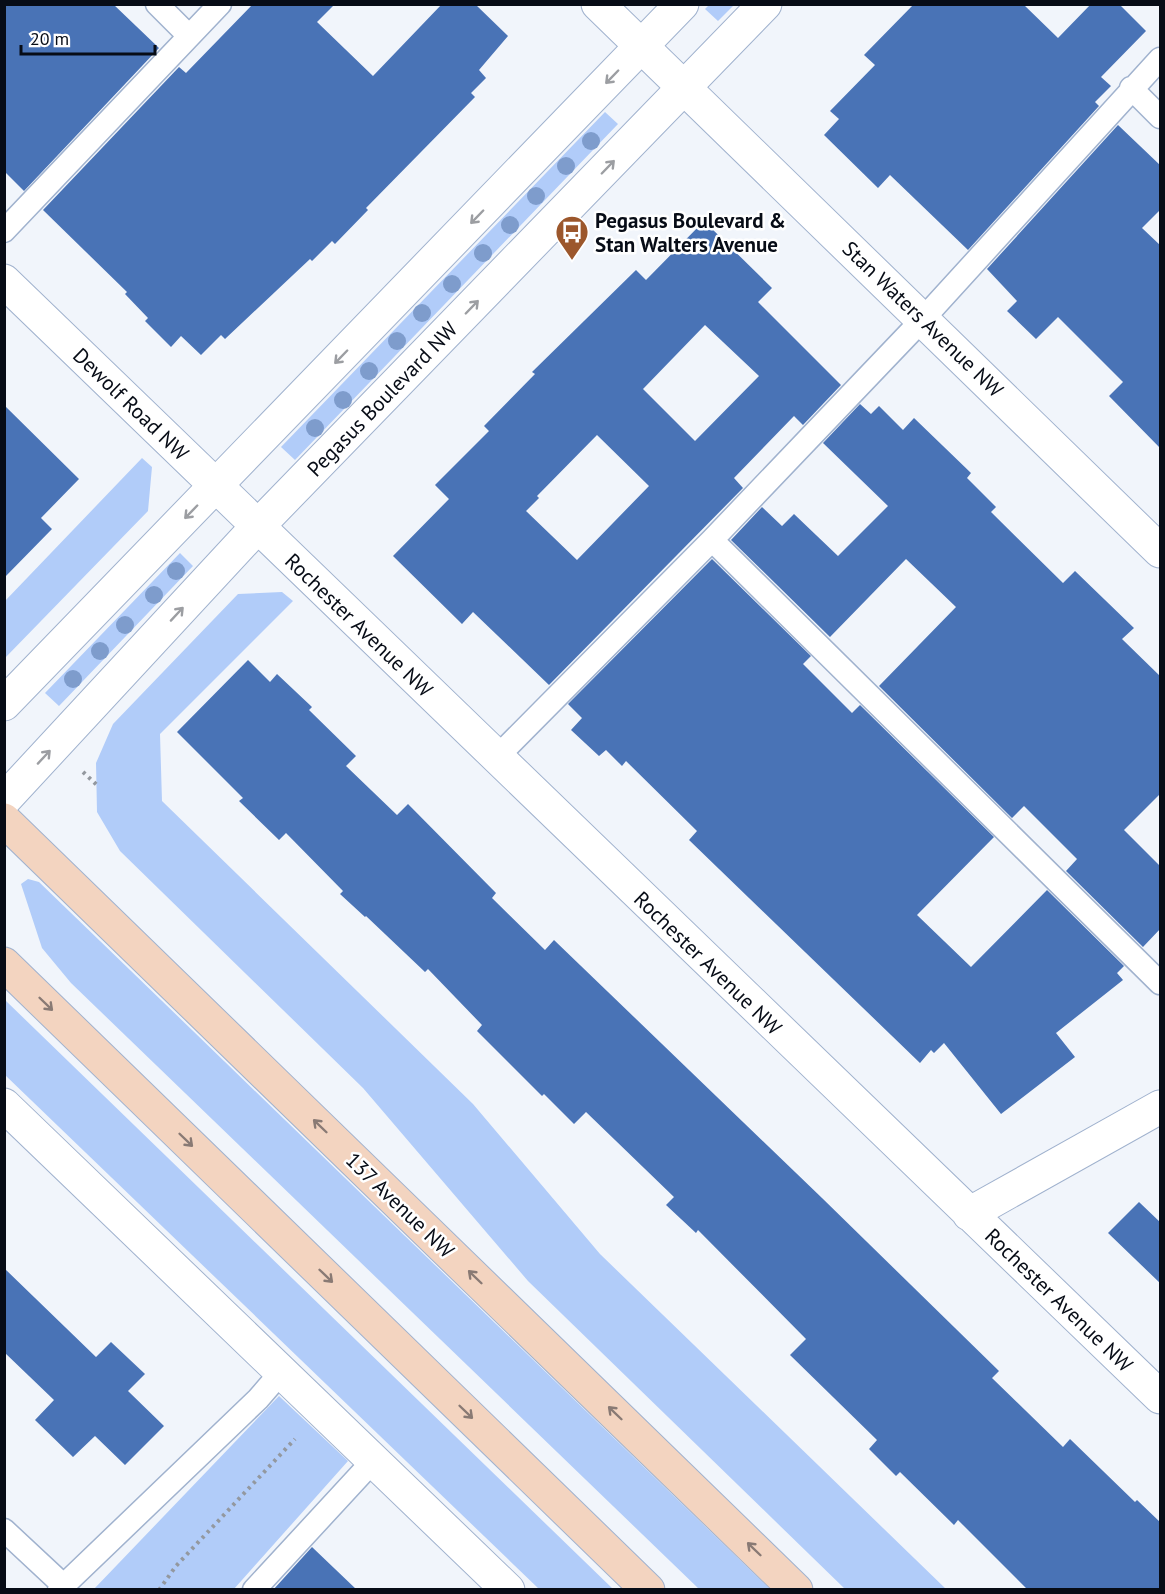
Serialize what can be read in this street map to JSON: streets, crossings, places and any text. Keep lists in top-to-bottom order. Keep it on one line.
{"streets":{"main road":["137 Avenue NW"],"street":["Stan Waters Avenue NW","Pegasus Boulevard NW","Dewolf Road NW","Rochester Avenue NW"]},"crossings":[["Stan Waters Avenue NW","Pegasus Boulevard NW"],["Pegasus Boulevard NW","Dewolf Road NW"],["Pegasus Boulevard NW","Rochester Avenue NW"],["Dewolf Road NW","Rochester Avenue NW"]],"places":{"bus stop":["Pegasus Boulevard & Stan Walters Avenue"]},"scale_bar":"20 m"}
